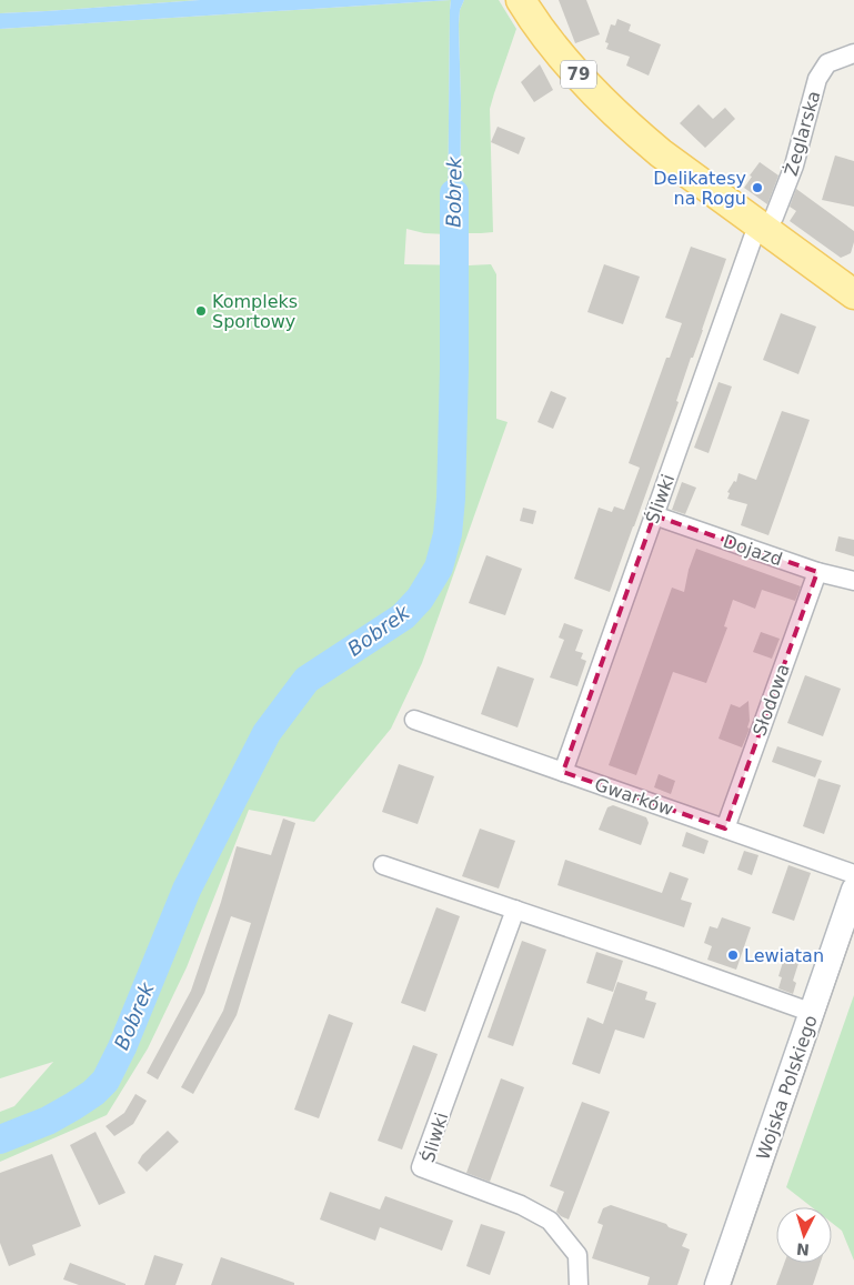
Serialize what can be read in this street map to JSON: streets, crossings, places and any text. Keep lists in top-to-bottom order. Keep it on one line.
{"streets":{"main road":["79","Wojska Polskiego"],"street":["Żeglarska","Śliwki","Dojazd","Słodowa","Gwarków"]},"crossings":[["79","Żeglarska"],["79","Śliwki"],["Żeglarska","Śliwki"],["Śliwki","Dojazd"],["Śliwki","Gwarków"],["Dojazd","Słodowa"],["Słodowa","Gwarków"]],"water":["Bobrek"],"places":["Delikatesy na Rogu","Kompleks Sportowy","Lewiatan"],"north":"bottom"}
